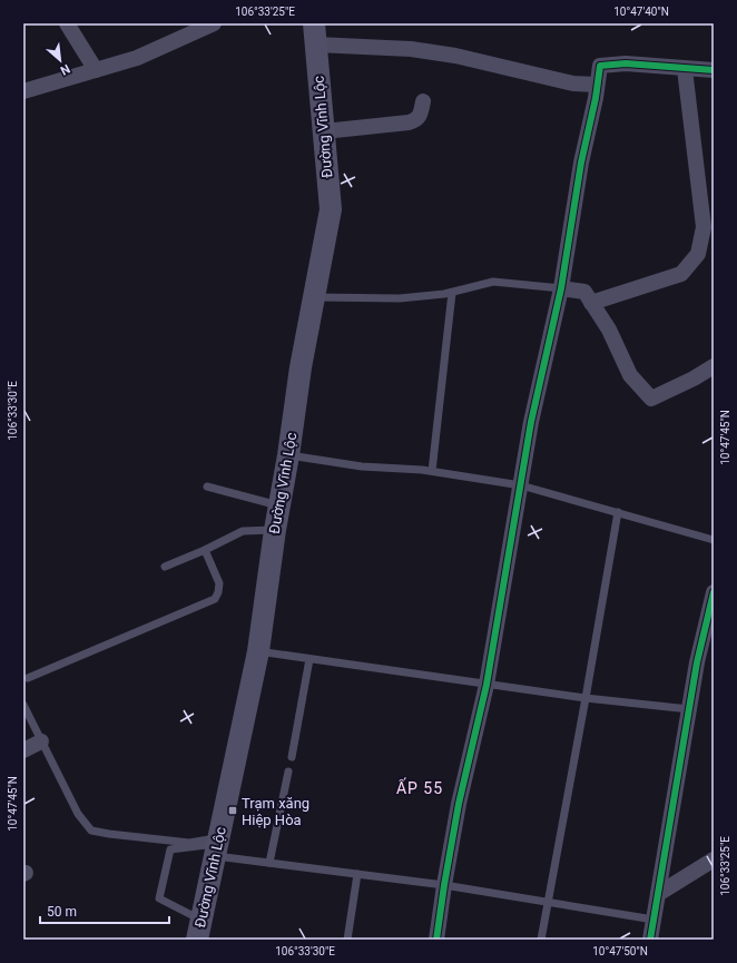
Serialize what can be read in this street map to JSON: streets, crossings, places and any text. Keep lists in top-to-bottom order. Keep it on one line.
{"streets":{"main road":["Đường Vĩnh Lộc"]},"districts":["ẤP 55"],"places":{"transit":["Trạm xăng Hiệp Hòa"]},"scale_bar":"50 m","north":"bottom right","coordinates":["106°33'25\"E","10°47'40\"N","106°33'30\"E","10°47'45\"N","10°47'50\"N"]}
